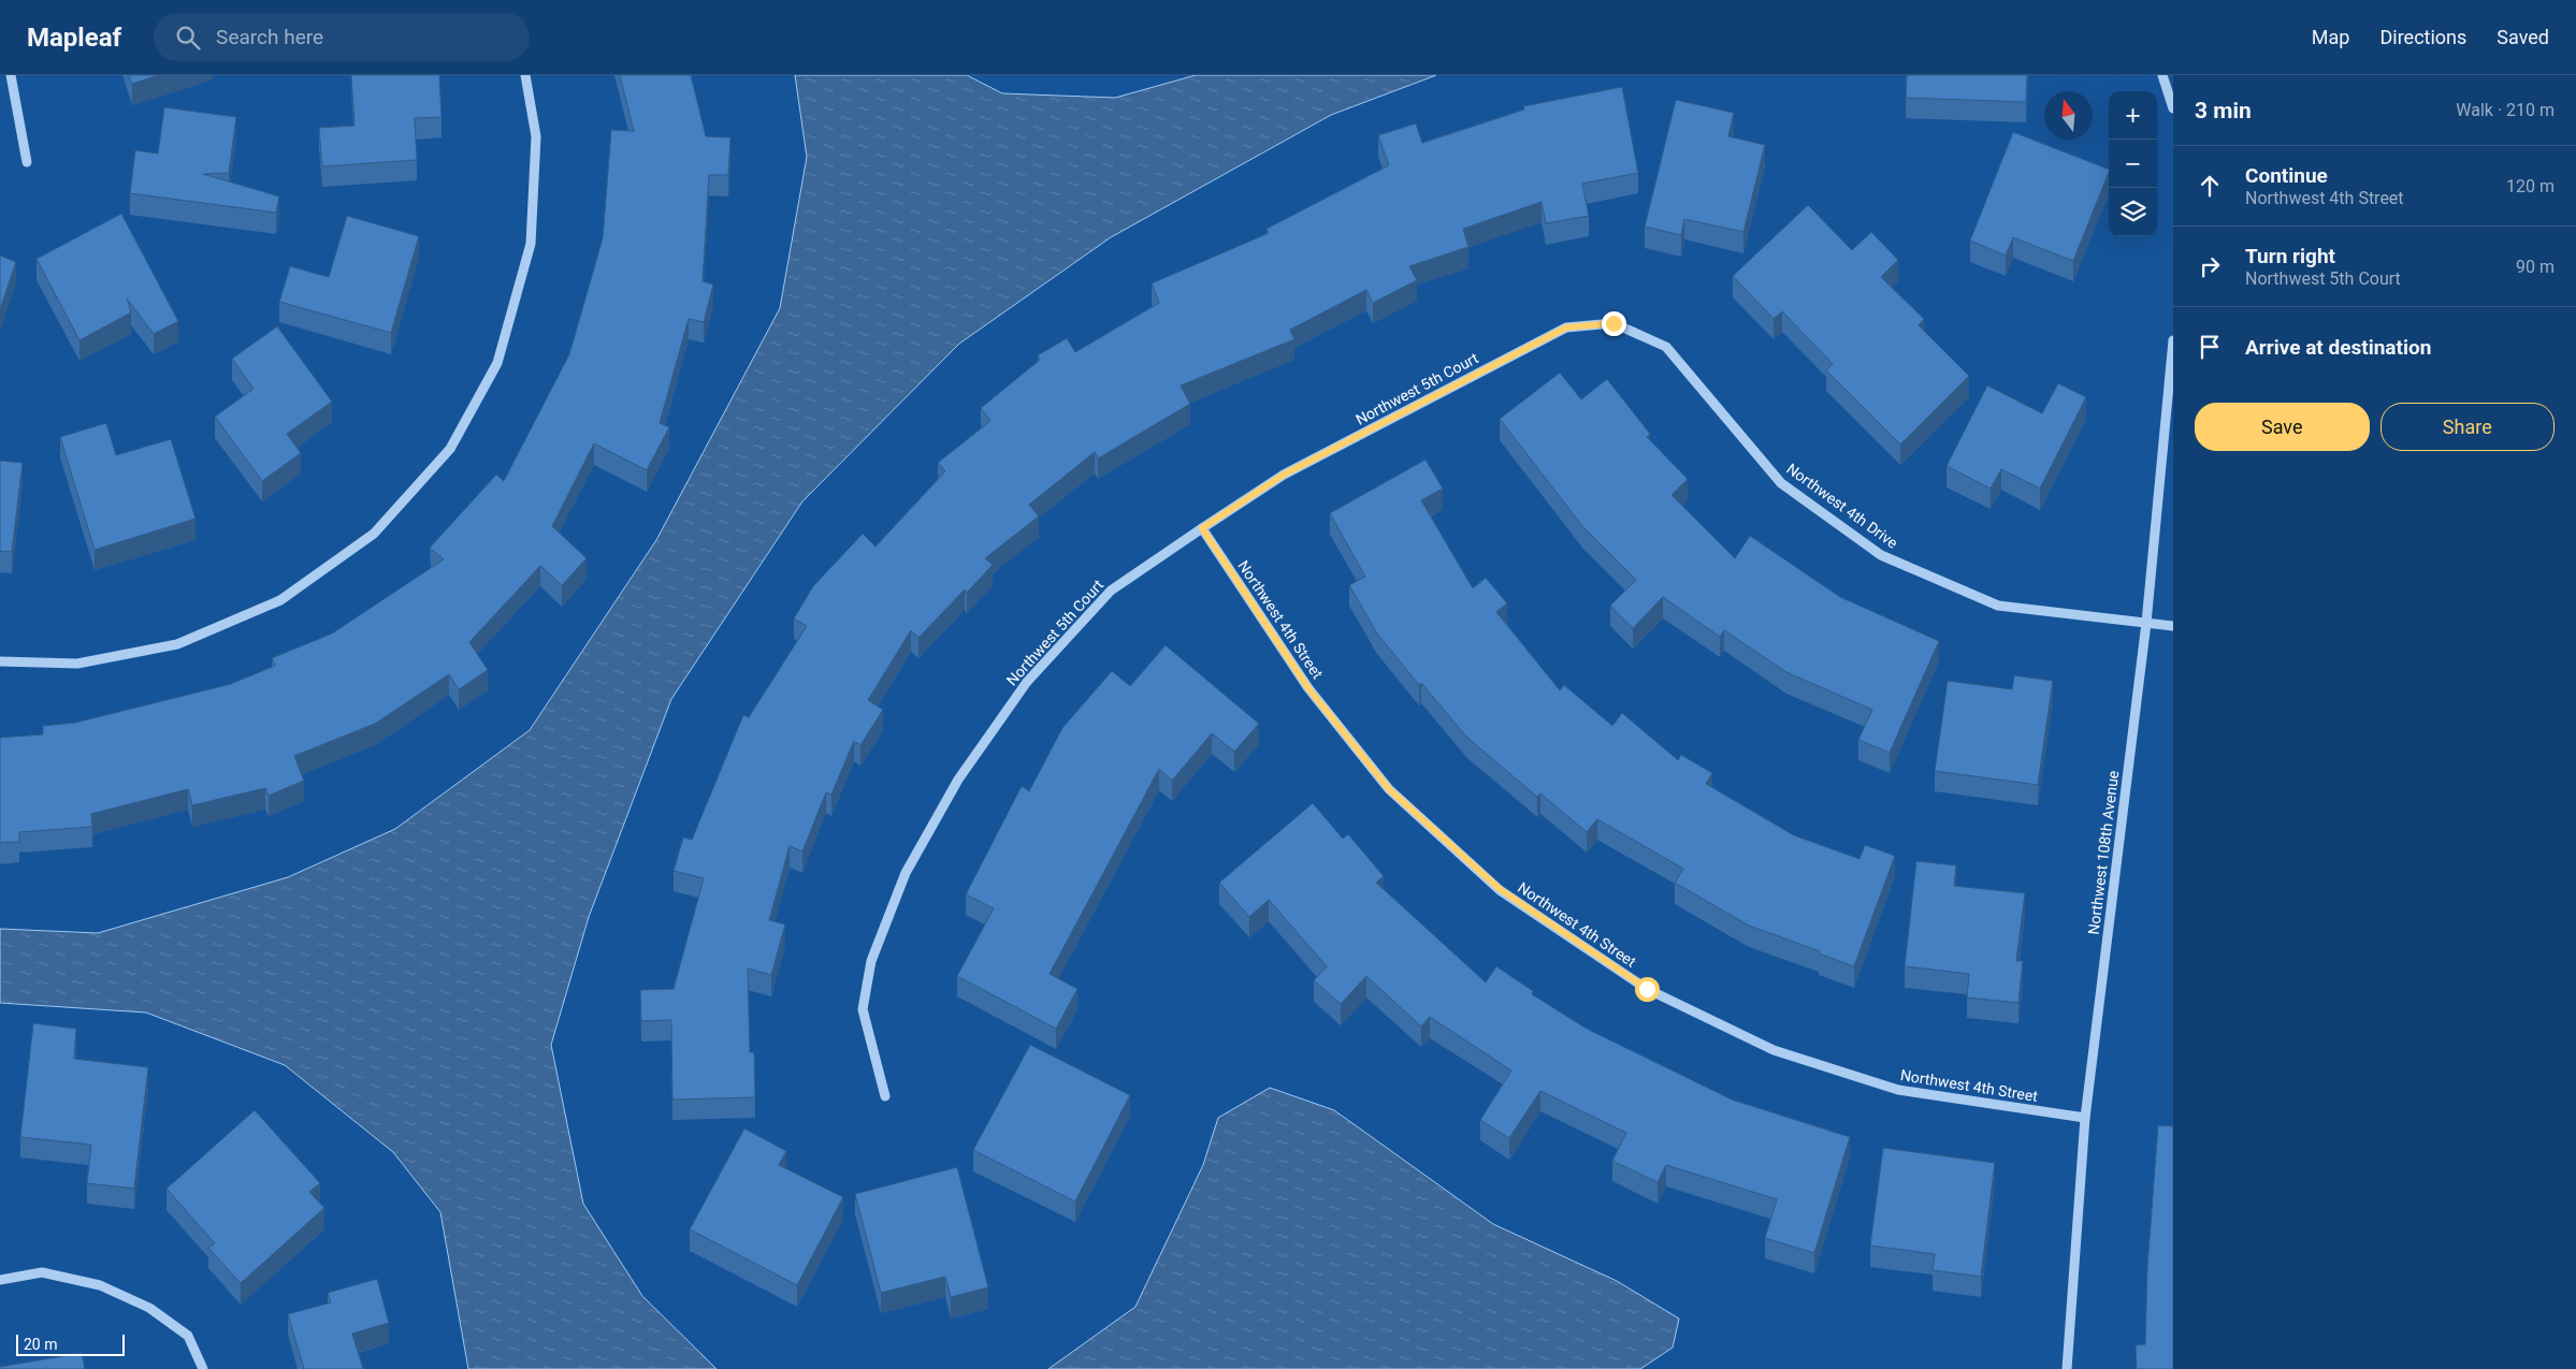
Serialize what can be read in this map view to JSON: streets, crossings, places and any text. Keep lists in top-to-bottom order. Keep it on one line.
{"streets":{"street":["Northwest 5th Court","Northwest 4th Drive","Northwest 4th Street","Northwest 108th Avenue"]},"crossings":[["Northwest 5th Court","Northwest 4th Drive"],["Northwest 5th Court","Northwest 4th Street"],["Northwest 4th Drive","Northwest 108th Avenue"],["Northwest 4th Street","Northwest 108th Avenue"]],"scale_bar":"20 m","north":"top","page":{"header":"Mapleaf","search":"Search here","nav":["Map","Directions","Saved"],"heading":["3 min","Walk · 210 m"],"map_buttons":["+","−"],"list":[["Continue","Northwest 4th Street","120 m"],["Turn right","Northwest 5th Court","90 m"],"Arrive at destination"],"buttons":["Save","Share"],"scale":"20 m"}}
